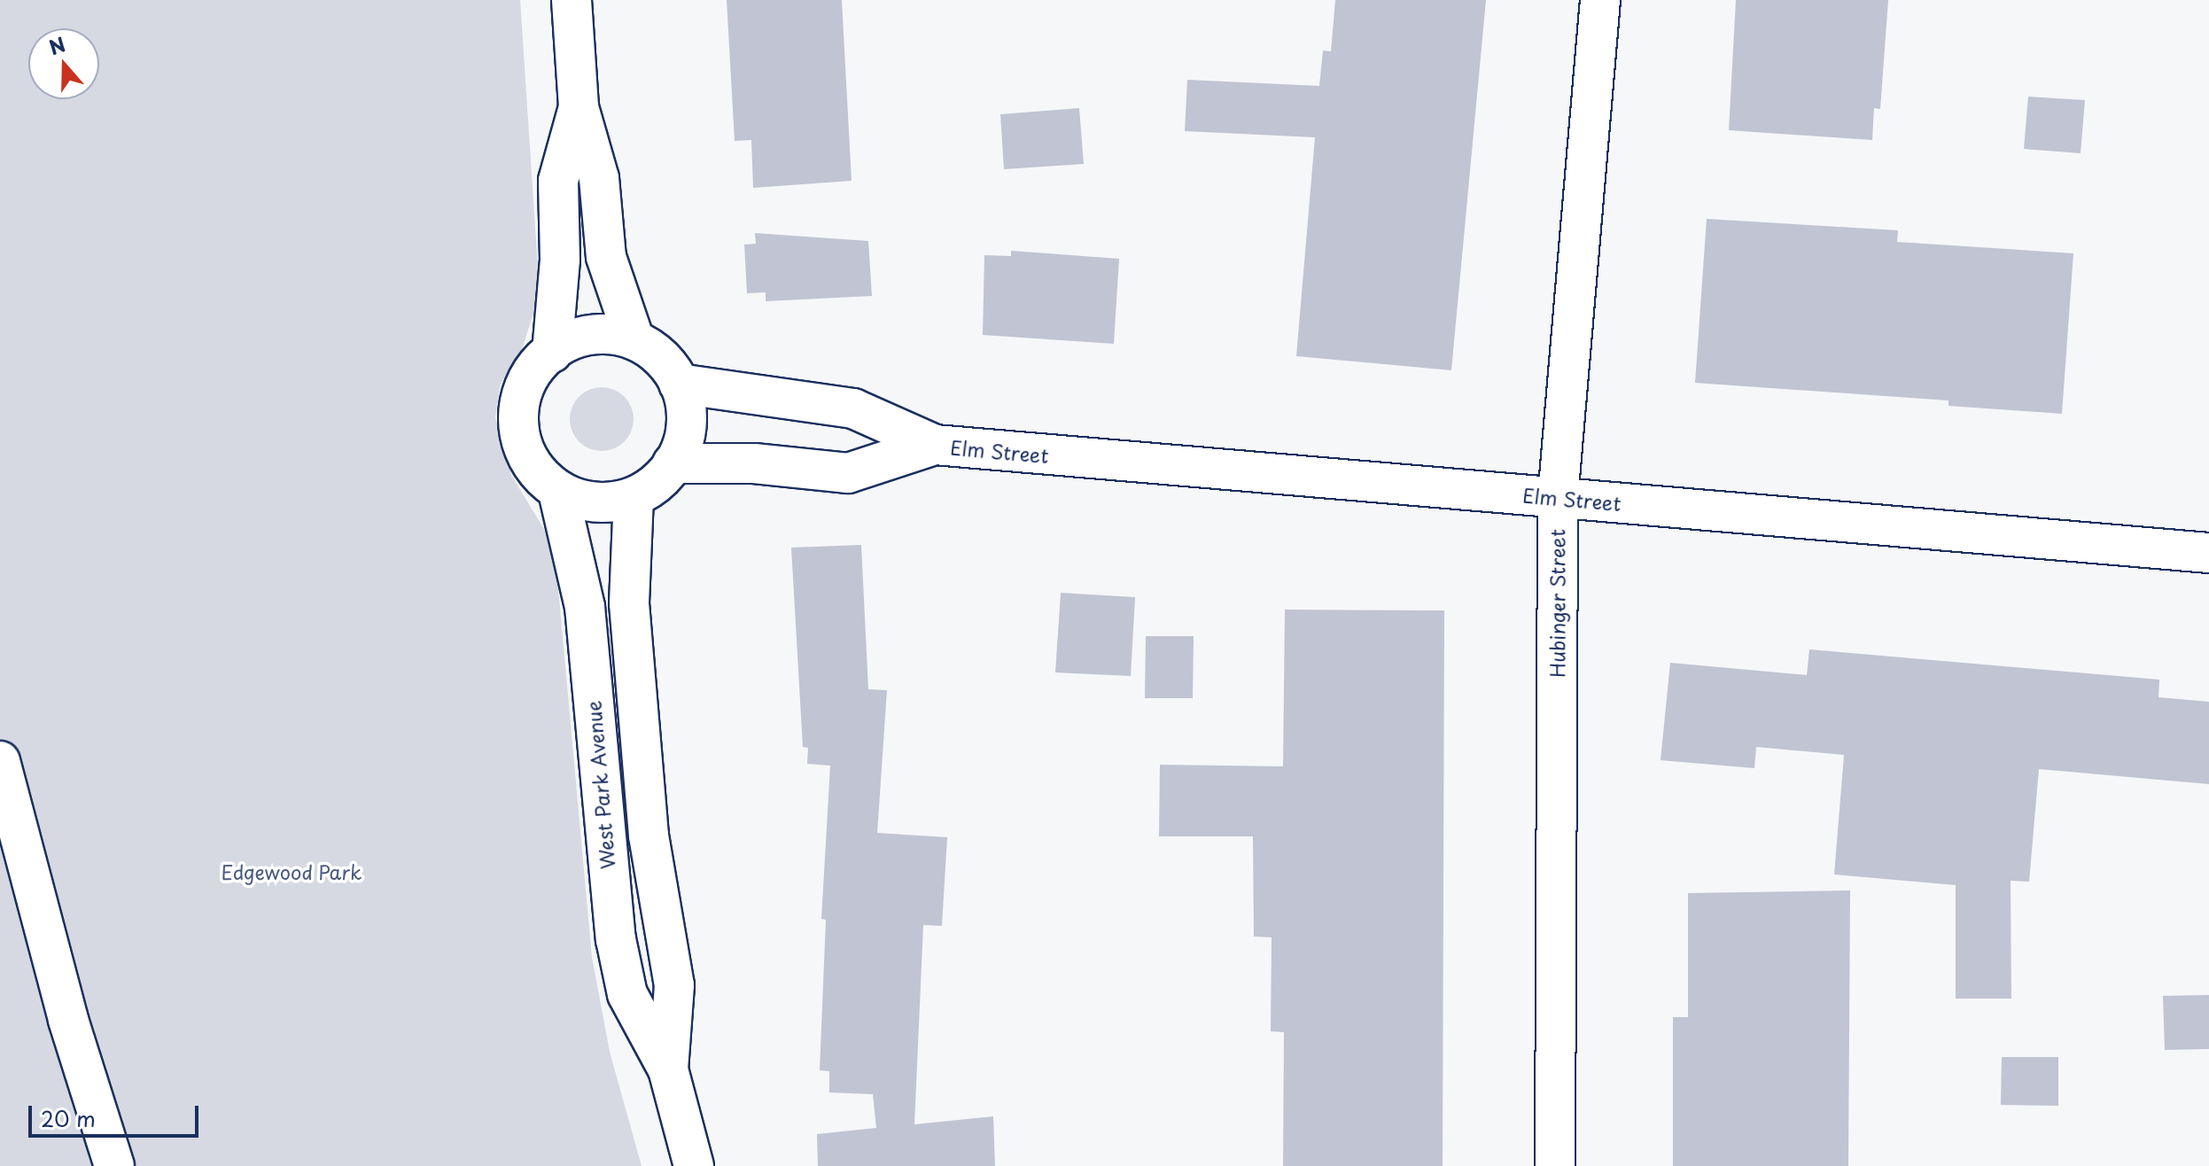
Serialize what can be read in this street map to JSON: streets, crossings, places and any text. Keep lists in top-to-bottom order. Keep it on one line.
{"streets":{"street":["Elm Street","Hubinger Street","West Park Avenue"]},"crossings":[["Elm Street","Hubinger Street"],["Elm Street","West Park Avenue"]],"parks":["Edgewood Park"],"scale_bar":"20 m","north":"top"}
